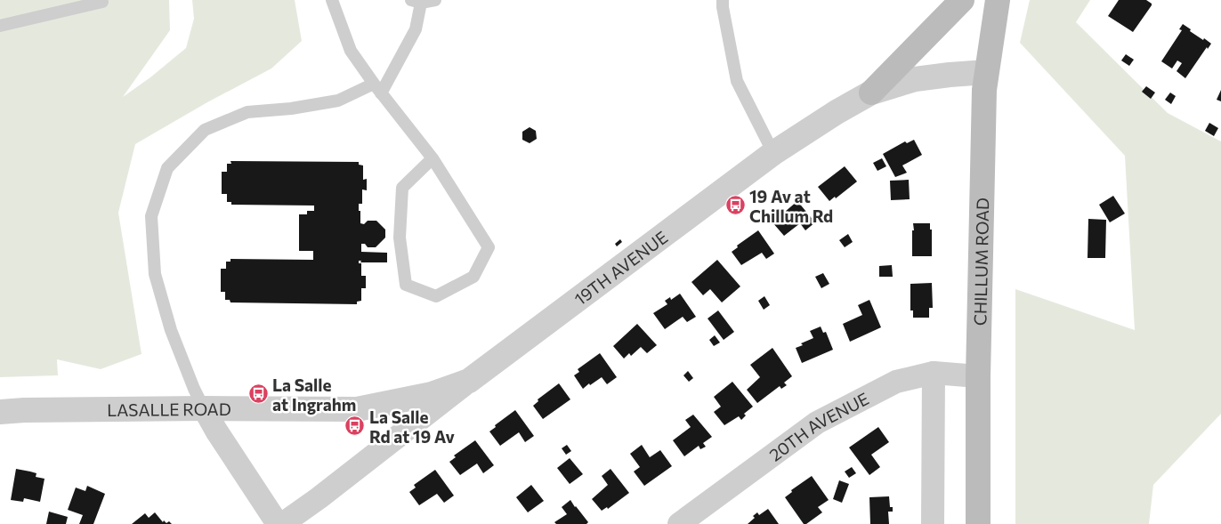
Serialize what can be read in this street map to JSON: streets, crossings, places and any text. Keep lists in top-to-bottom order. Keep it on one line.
{"streets":{"main road":["CHILLUM ROAD"],"street":["19TH AVENUE","LASALLE ROAD","20TH AVENUE"]},"crossings":[["CHILLUM ROAD","19TH AVENUE"],["CHILLUM ROAD","20TH AVENUE"],["19TH AVENUE","LASALLE ROAD"]],"places":{"bus stop":["19 Av at Chillum Rd","La Salle at Ingrahm","La Salle Rd at 19 Av"]}}
